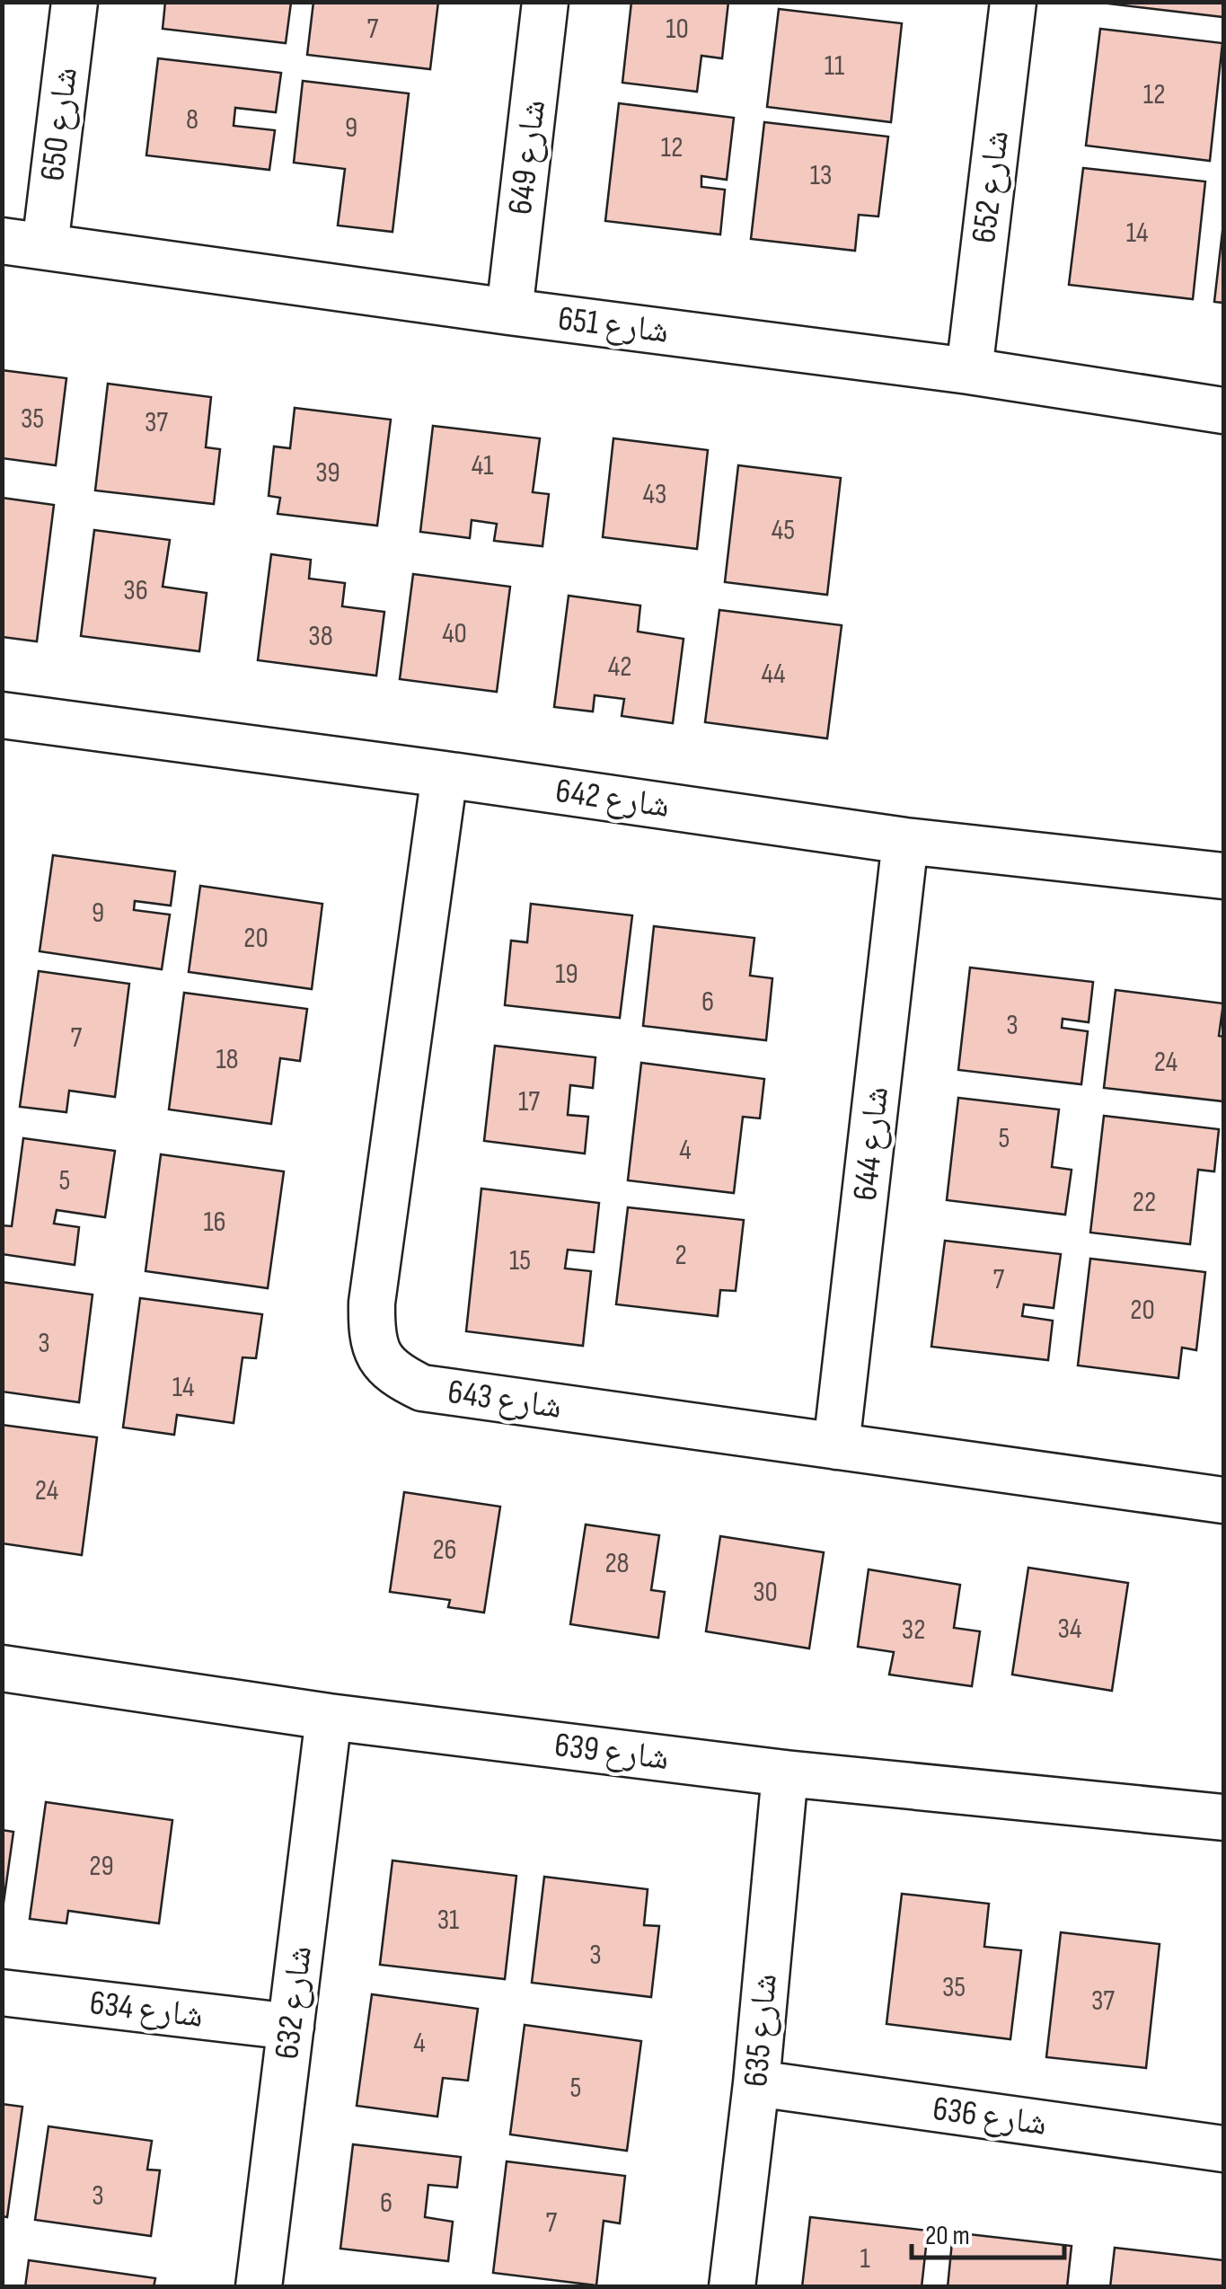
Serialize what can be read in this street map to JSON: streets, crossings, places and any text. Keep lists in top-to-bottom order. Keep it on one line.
{"streets":{"street":["شارع 650","شارع 649","شارع 652","شارع 651","شارع 642","شارع 644","شارع 643","شارع 639","شارع 632","شارع 634","شارع 635","شارع 636"]},"crossings":[["شارع 650","شارع 651"],["شارع 649","شارع 651"],["شارع 652","شارع 651"],["شارع 642","شارع 644"],["شارع 642","شارع 643"],["شارع 644","شارع 643"],["شارع 639","شارع 632"],["شارع 639","شارع 635"],["شارع 632","شارع 634"],["شارع 635","شارع 636"]],"house_numbers":["7","10","11","12","8","9","12","13","14","35","37","41","39","43","45","36","40","38","42","44","9","20","19","6","3","7","18","24","17","5","4","5","22","16","2","15","7","20","3","14","24","26","28","30","34","32","29","31","3","35","37","4","5","3","6","7","1"],"scale_bar":"20 m"}
